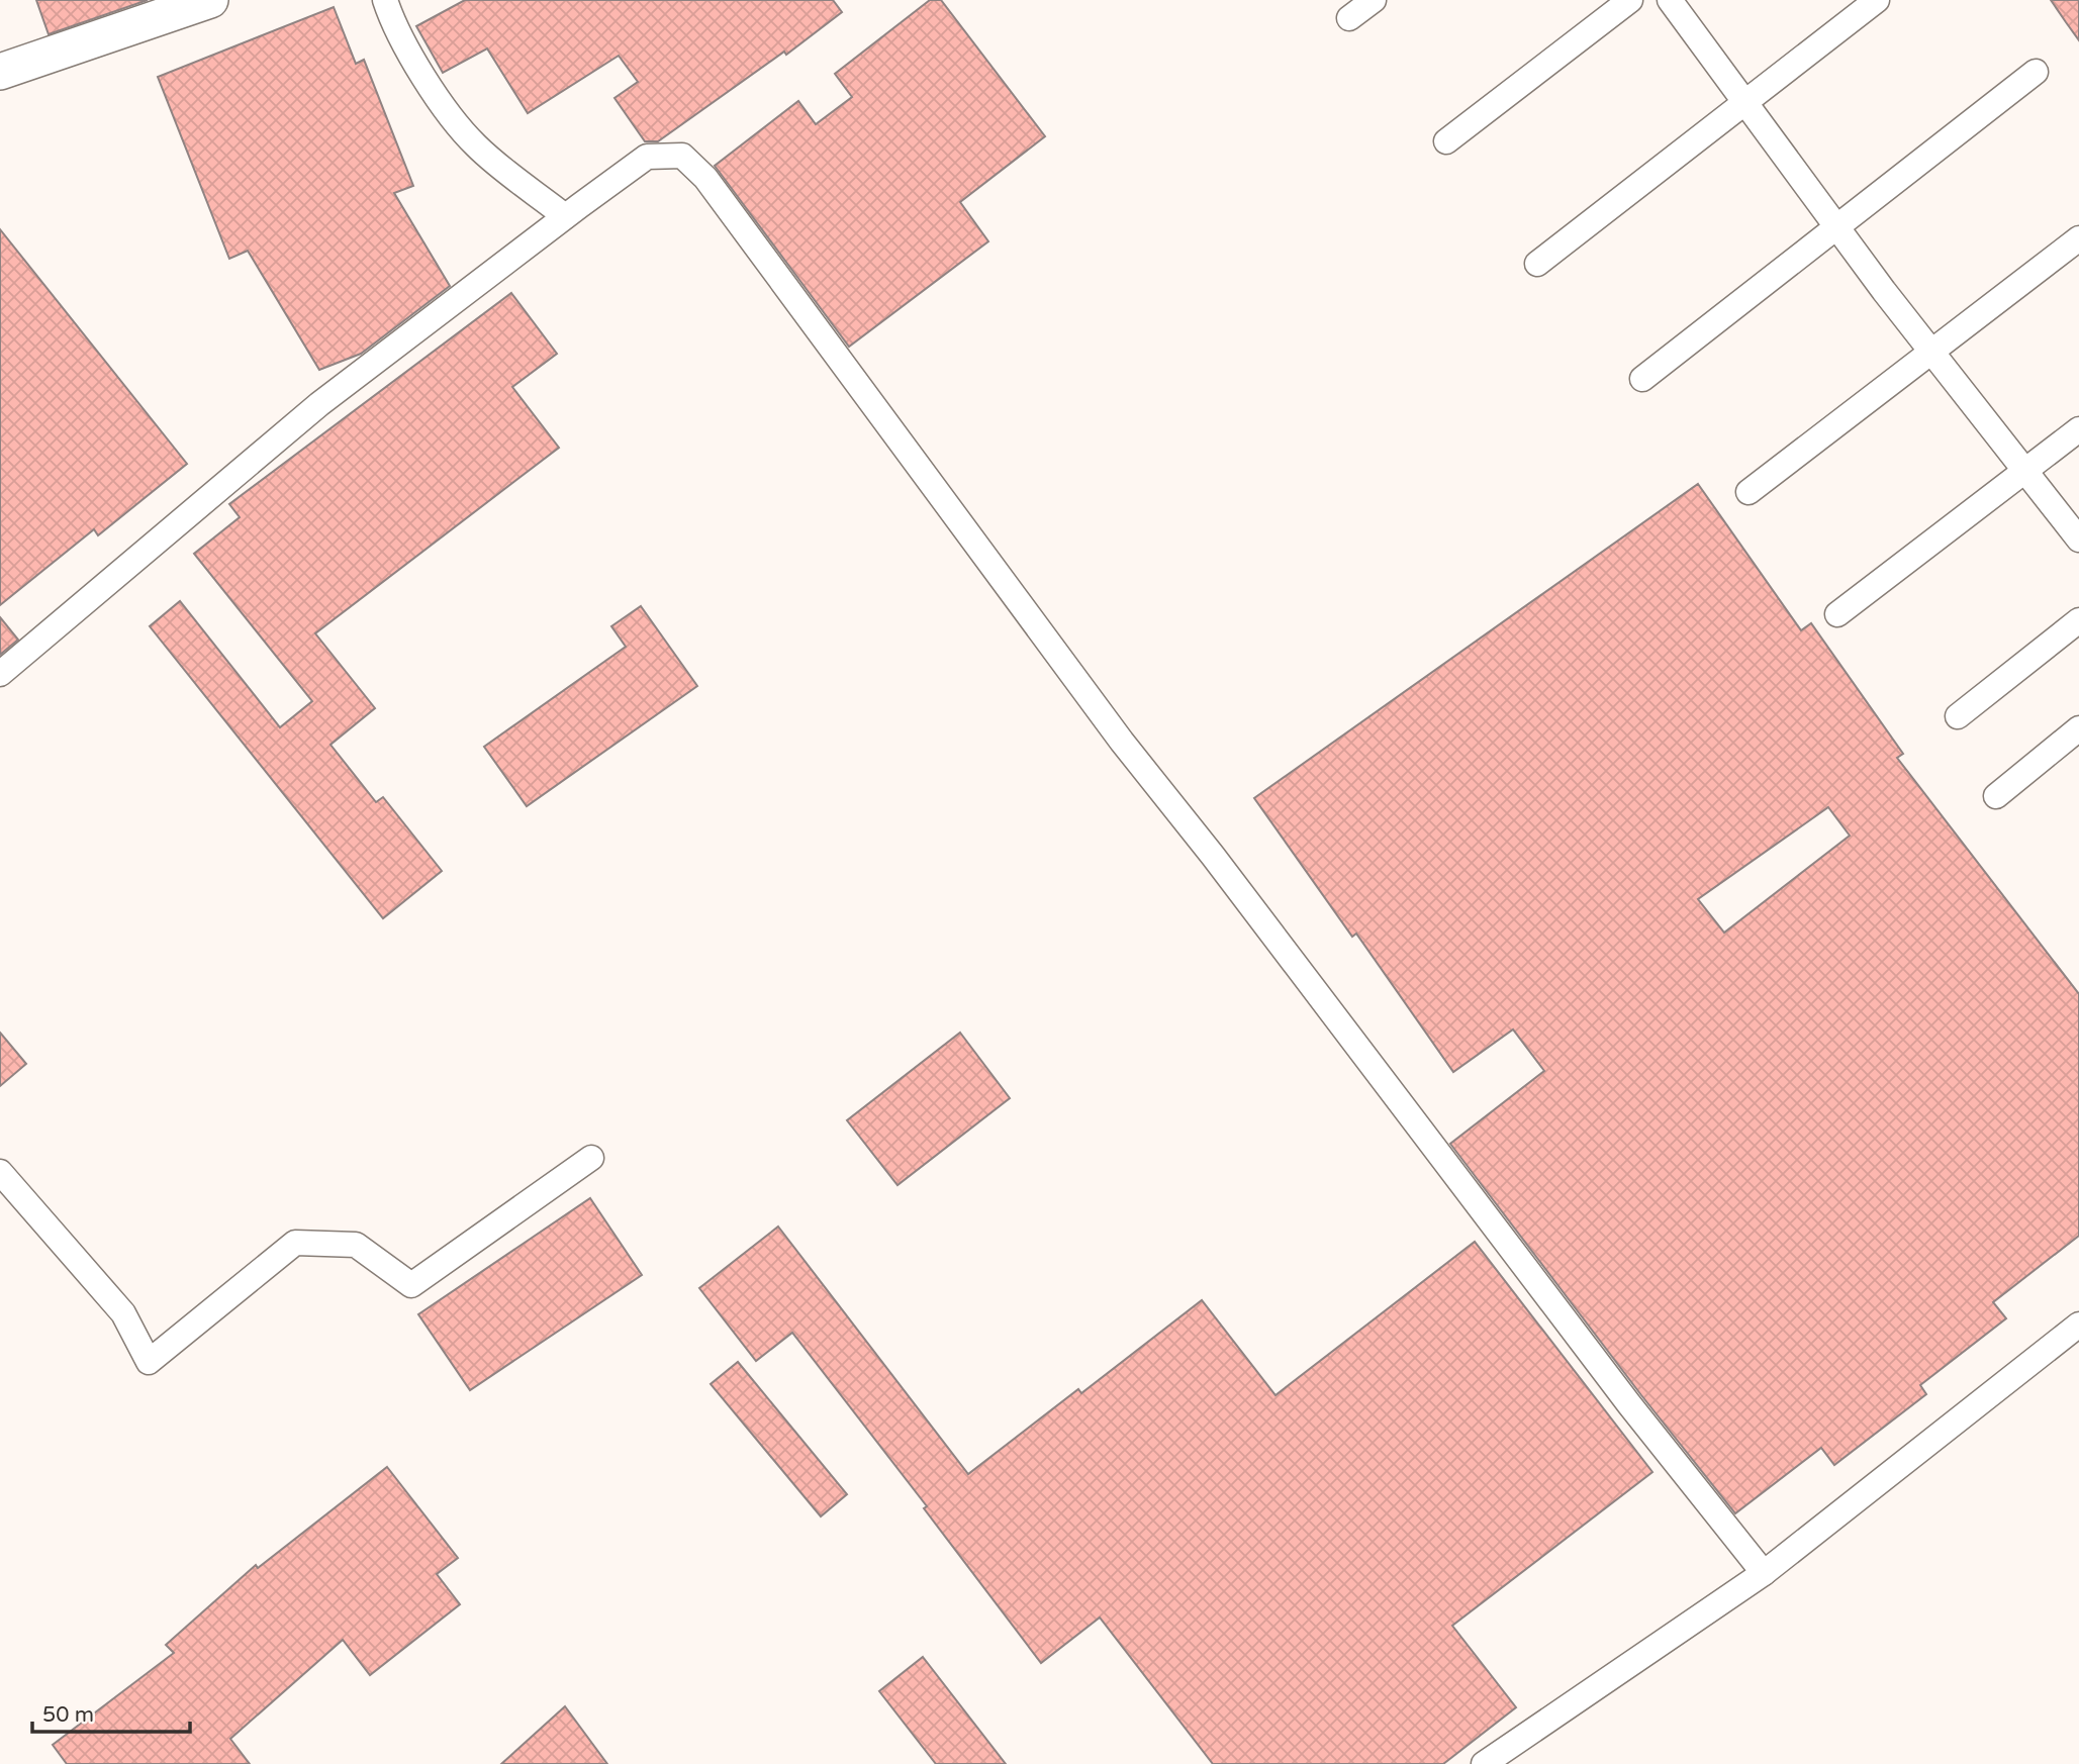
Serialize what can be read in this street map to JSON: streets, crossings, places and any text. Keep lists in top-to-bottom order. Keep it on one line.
{"scale_bar":"50 m"}
